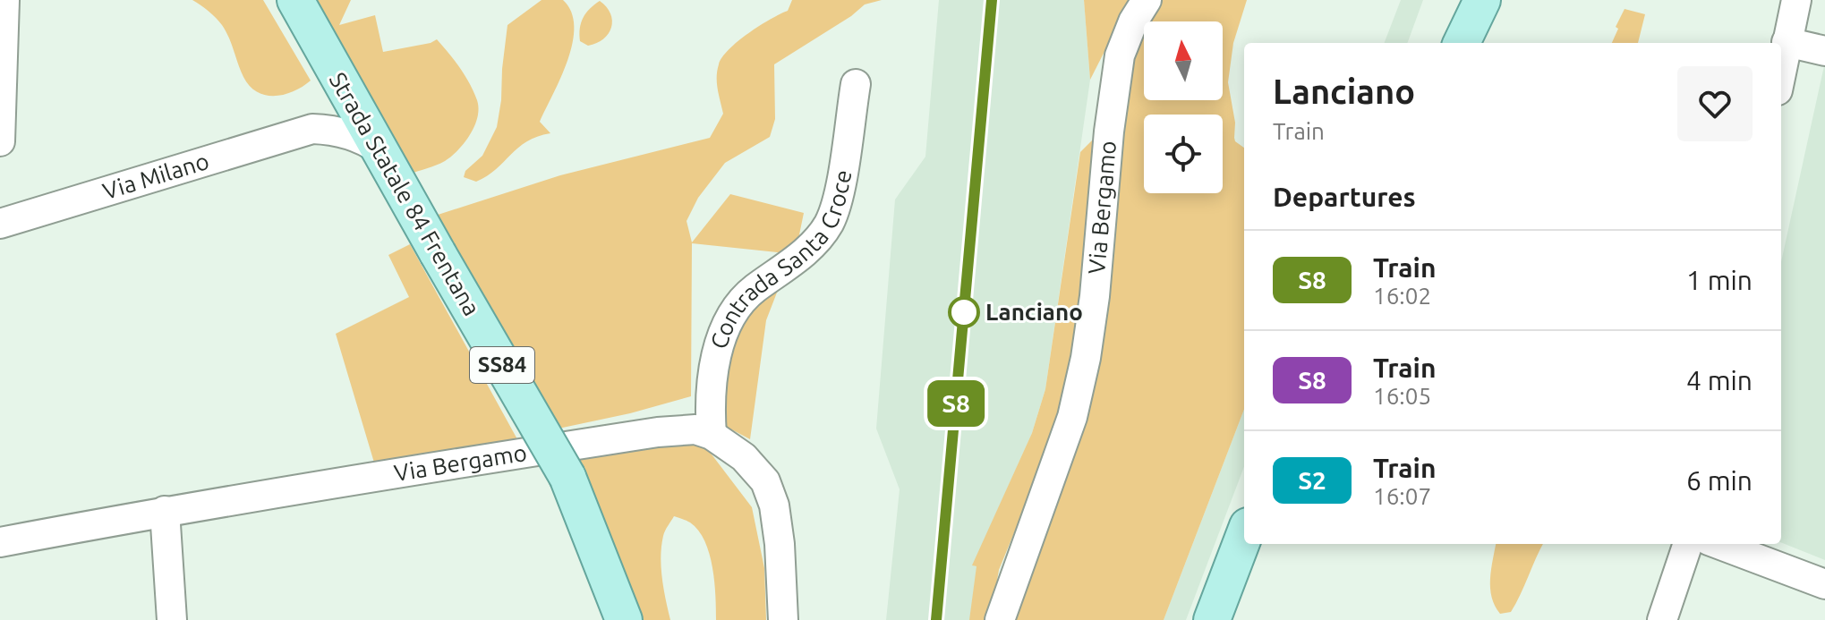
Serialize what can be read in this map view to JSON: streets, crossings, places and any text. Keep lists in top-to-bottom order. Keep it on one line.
{"streets":{"main road":["Strada Statale 84 Frentana","SS84"],"street":["Via Milano","Via Bergamo","Contrada Santa Croce"]},"crossings":[["Via Milano","Strada Statale 84 Frentana"],["Via Bergamo","Contrada Santa Croce"]],"places":["Lanciano"],"north":"top","page":{"on_map":"S8","heading":[["Lanciano","Train"],"Departures"],"list":[{"mark":"S8","name":"Train","note":"16:02","value":"1 min"},{"mark":"S8","name":"Train","note":"16:05","value":"4 min"},{"mark":"S2","name":"Train","note":"16:07","value":"6 min"}]}}
